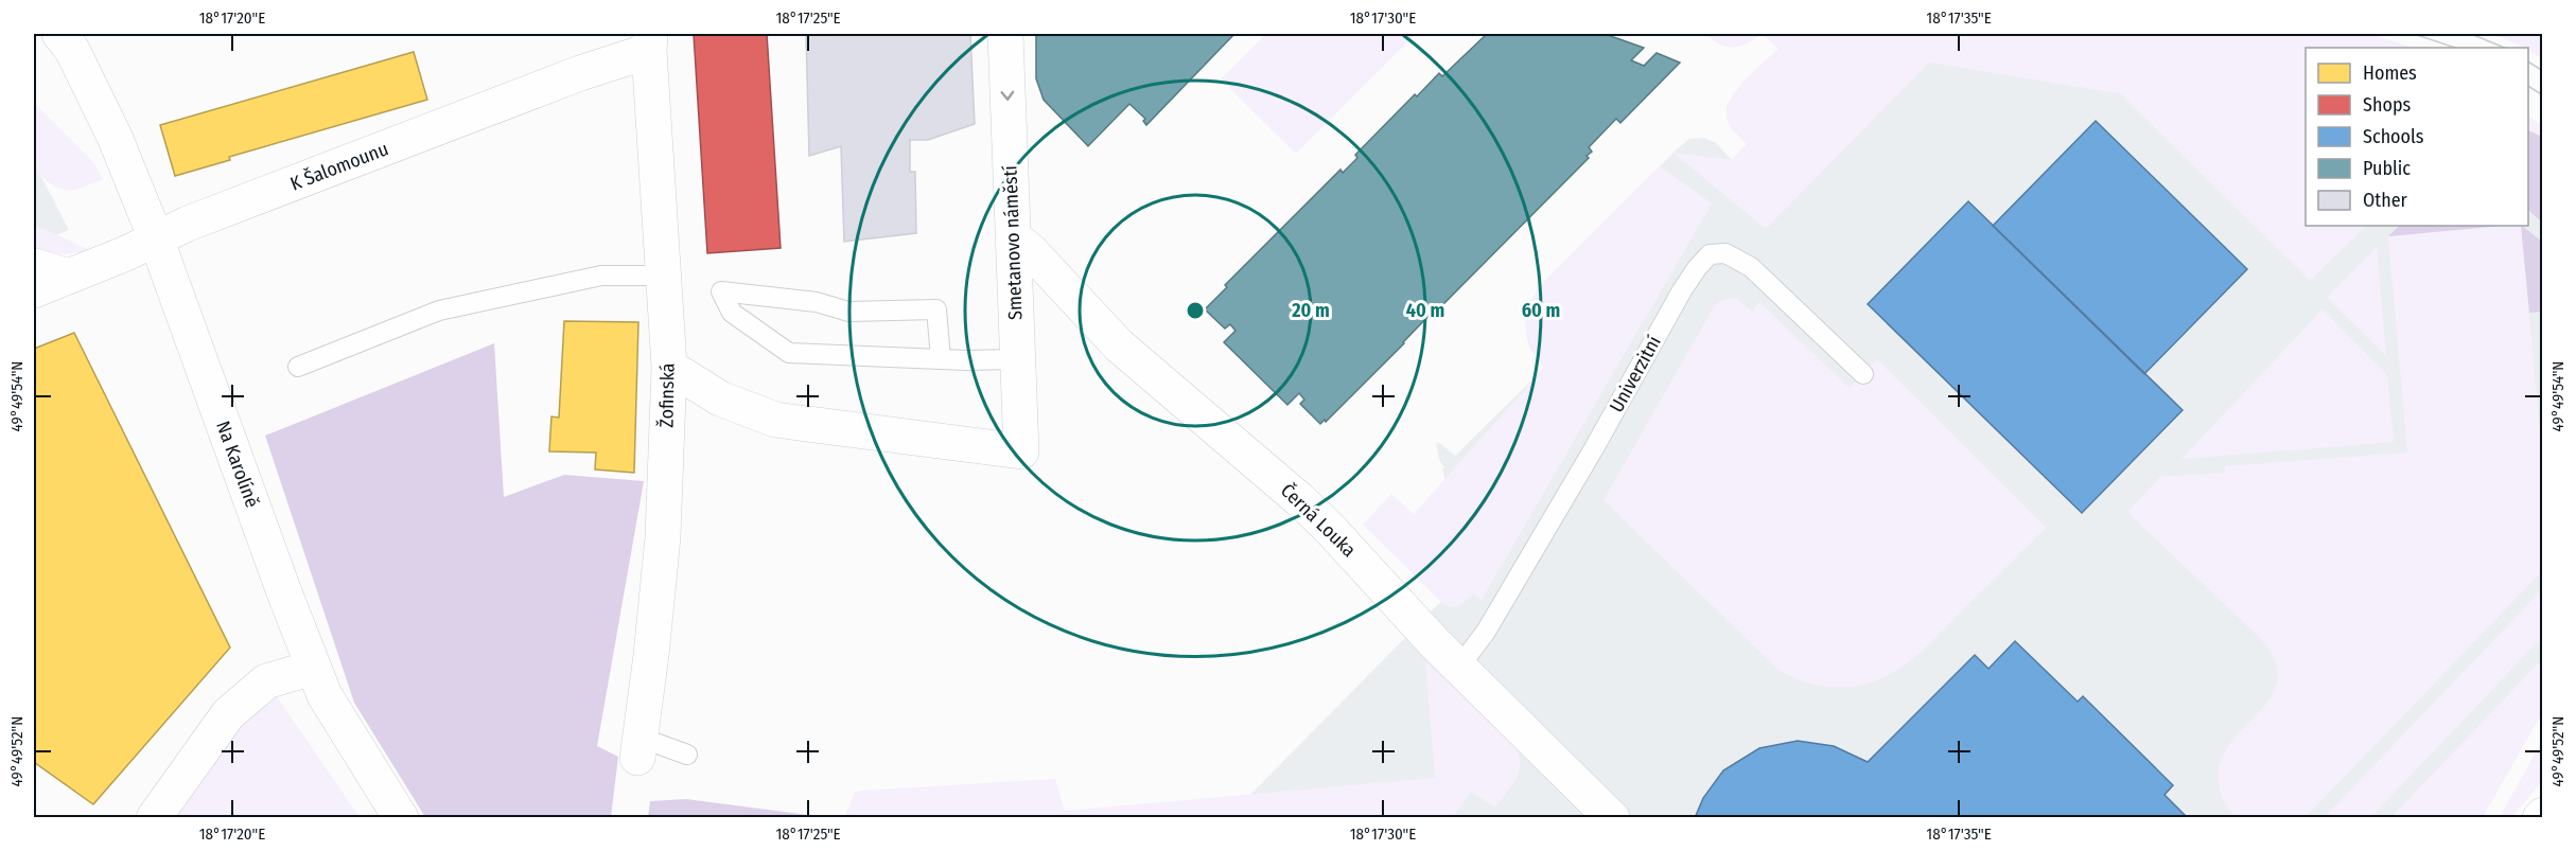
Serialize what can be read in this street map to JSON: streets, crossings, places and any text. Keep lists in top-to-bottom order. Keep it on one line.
{"streets":{"street":["K Šalomounu","Smetanovo náměstí","Žofinská","Na Karolíně","Černá Louka"],"lane":["Univerzitní"]},"crossings":[["K Šalomounu","Žofinská"],["K Šalomounu","Na Karolíně"],["Smetanovo náměstí","Žofinská"],["Smetanovo náměstí","Černá Louka"],["Univerzitní","Černá Louka"]],"legend":["Homes","Shops","Schools","Public","Other"],"coordinates":["18°17'20\"E","18°17'25\"E","18°17'30\"E","18°17'35\"E","49°49'54\"N","49°49'52\"N"],"rings":["20 m","40 m","60 m"]}
